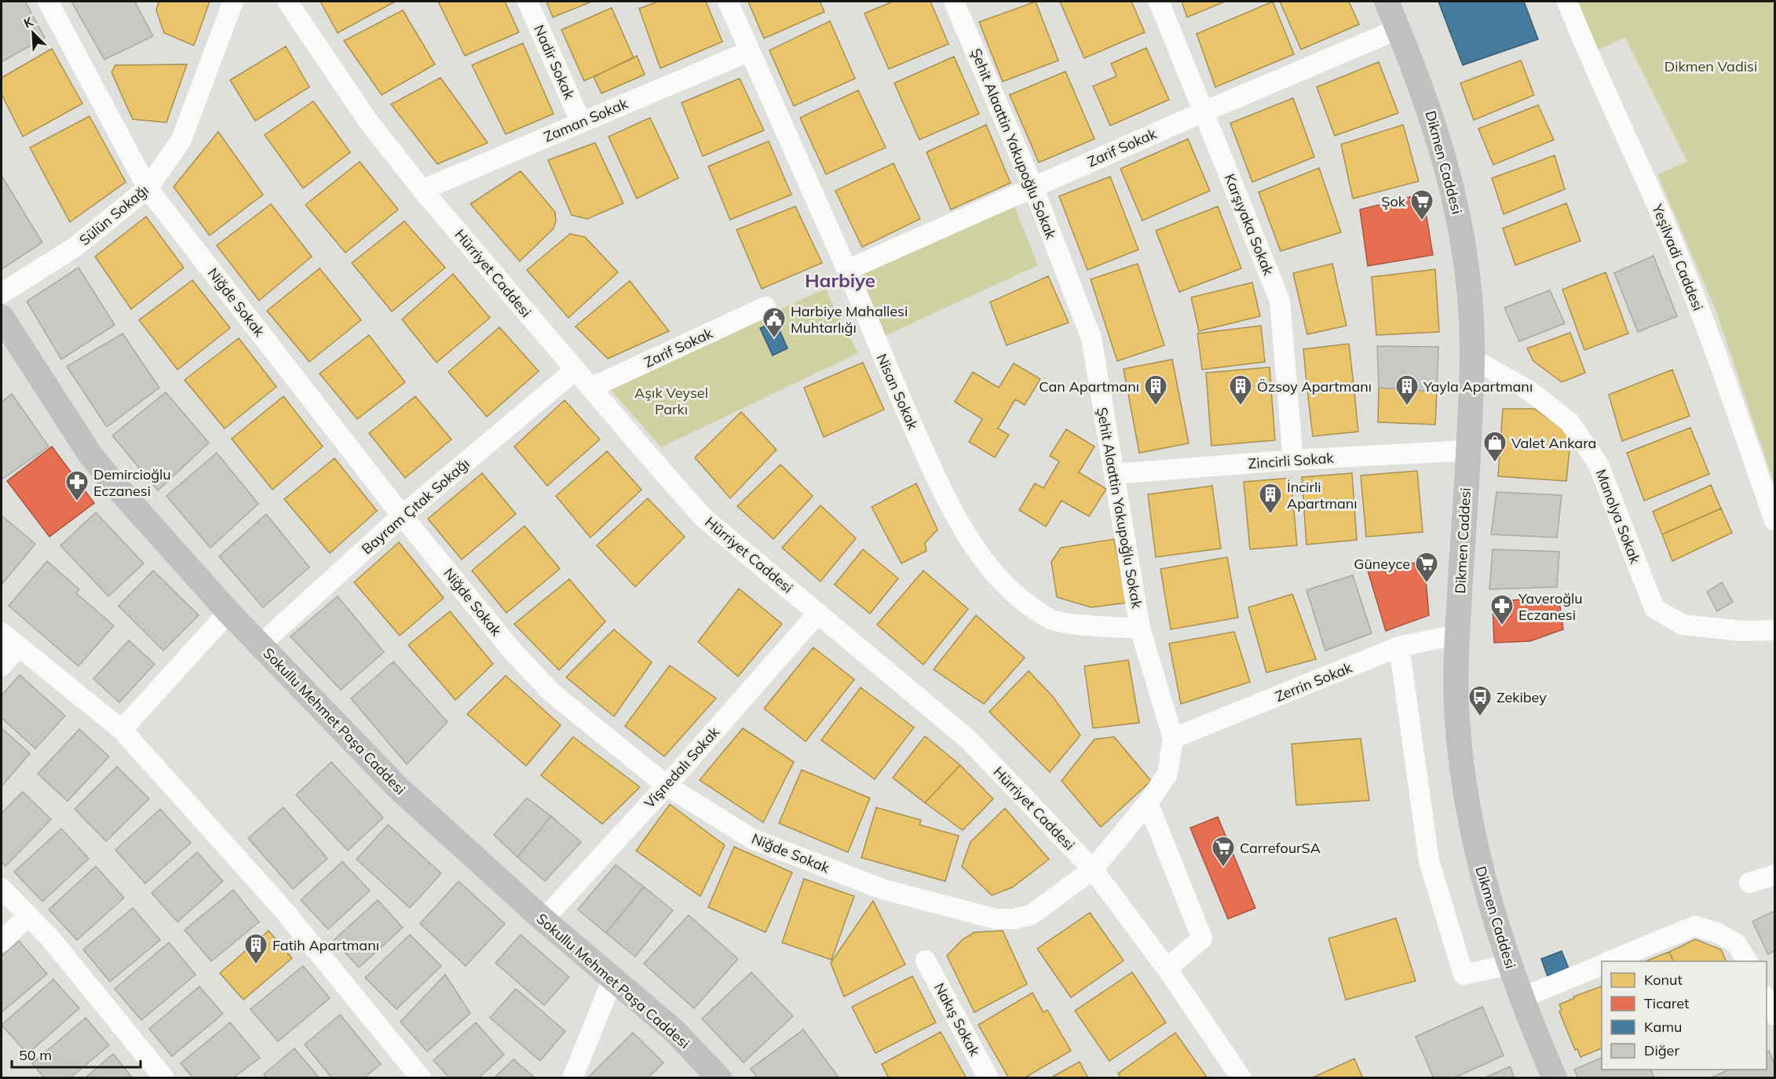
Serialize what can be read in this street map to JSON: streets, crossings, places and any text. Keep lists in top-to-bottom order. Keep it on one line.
{"streets":{"main road":["Dikmen Caddesi","Sokullu Mehmet Paşa Caddesi"],"street":["Nadir Sokak","Zaman Sokak","Şehit Alaattin Yakupoğlu Sokak","Zarif Sokak","Sülün Sokağı","Karşıyaka Sokak","Yeşilvadi Caddesi","Hürriyet Caddesi","Niğde Sokak","Nisan Sokak","Zincirli Sokak","Bayram Çıtak Sokağı","Manolya Sokak","Zerrin Sokak","Vişnedalı Sokak","Nakış Sokak"]},"crossings":[["Nadir Sokak","Zaman Sokak"],["Zaman Sokak","Hürriyet Caddesi"],["Zaman Sokak","Nisan Sokak"],["Şehit Alaattin Yakupoğlu Sokak","Zarif Sokak"],["Şehit Alaattin Yakupoğlu Sokak","Hürriyet Caddesi"],["Şehit Alaattin Yakupoğlu Sokak","Niğde Sokak"],["Şehit Alaattin Yakupoğlu Sokak","Nisan Sokak"],["Şehit Alaattin Yakupoğlu Sokak","Zincirli Sokak"],["Şehit Alaattin Yakupoğlu Sokak","Zerrin Sokak"],["Zarif Sokak","Dikmen Caddesi"],["Zarif Sokak","Karşıyaka Sokak"],["Zarif Sokak","Hürriyet Caddesi"],["Zarif Sokak","Nisan Sokak"],["Dikmen Caddesi","Zincirli Sokak"],["Dikmen Caddesi","Manolya Sokak"],["Dikmen Caddesi","Zerrin Sokak"],["Sülün Sokağı","Niğde Sokak"],["Karşıyaka Sokak","Zincirli Sokak"],["Hürriyet Caddesi","Niğde Sokak"],["Hürriyet Caddesi","Bayram Çıtak Sokağı"],["Hürriyet Caddesi","Vişnedalı Sokak"],["Niğde Sokak","Bayram Çıtak Sokağı"],["Niğde Sokak","Vişnedalı Sokak"],["Bayram Çıtak Sokağı","Sokullu Mehmet Paşa Caddesi"],["Sokullu Mehmet Paşa Caddesi","Vişnedalı Sokak"]],"districts":["Harbiye"],"parks":["Dikmen Vadisi","Aşık Veysel Parkı"],"places":{"supermarket":["Şok","Güneyce","CarrefourSA"],"public building":["Harbiye Mahallesi Muhtarlığı"],"building":["Can Apartmanı","Özsoy Apartmanı","Yayla Apartmanı","İncirli Apartmanı","Fatih Apartmanı"],"shop":["Valet Ankara"],"pharmacy":["Demircioğlu Eczanesi","Yaveroğlu Eczanesi"],"bus stop":["Zekibey"]},"legend":["Konut","Ticaret","Kamu","Diğer"],"scale_bar":"50 m","north":"top left"}
